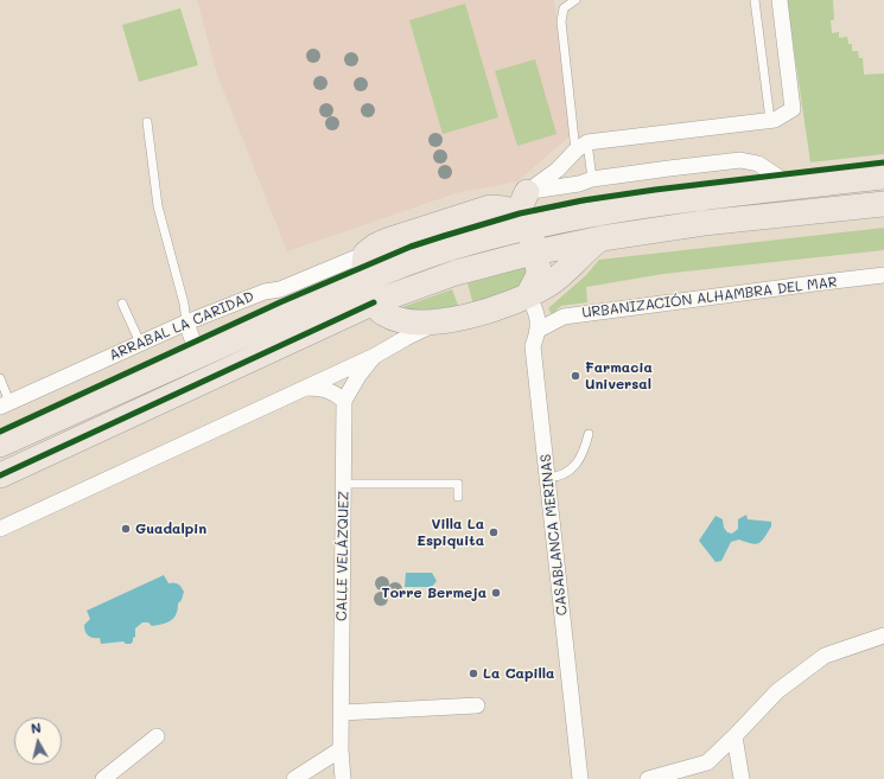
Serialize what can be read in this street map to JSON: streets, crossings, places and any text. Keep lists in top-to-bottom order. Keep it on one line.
{"streets":{"street":["URBANIZACIÓN ALHAMBRA DEL MAR","ARRABAL LA CARIDAD","CASABLANCA MERINAS","CALLE VELÁZQUEZ"]},"crossings":[["URBANIZACIÓN ALHAMBRA DEL MAR","CASABLANCA MERINAS"]],"places":["Farmacia Universal","Guadalpin","Villa La Espiquita","Torre Bermeja","La Capilla"],"north":"top"}
